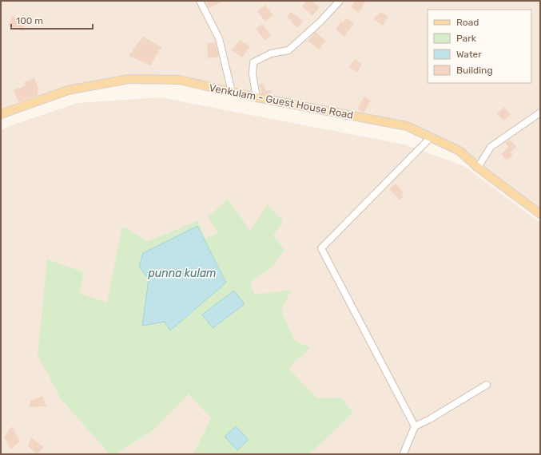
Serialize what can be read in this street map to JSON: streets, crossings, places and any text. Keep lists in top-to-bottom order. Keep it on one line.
{"streets":{"main road":["Venkulam - Guest House Road"]},"water":["punna kulam"],"legend":["Road","Park","Water","Building"],"scale_bar":"100 m"}
